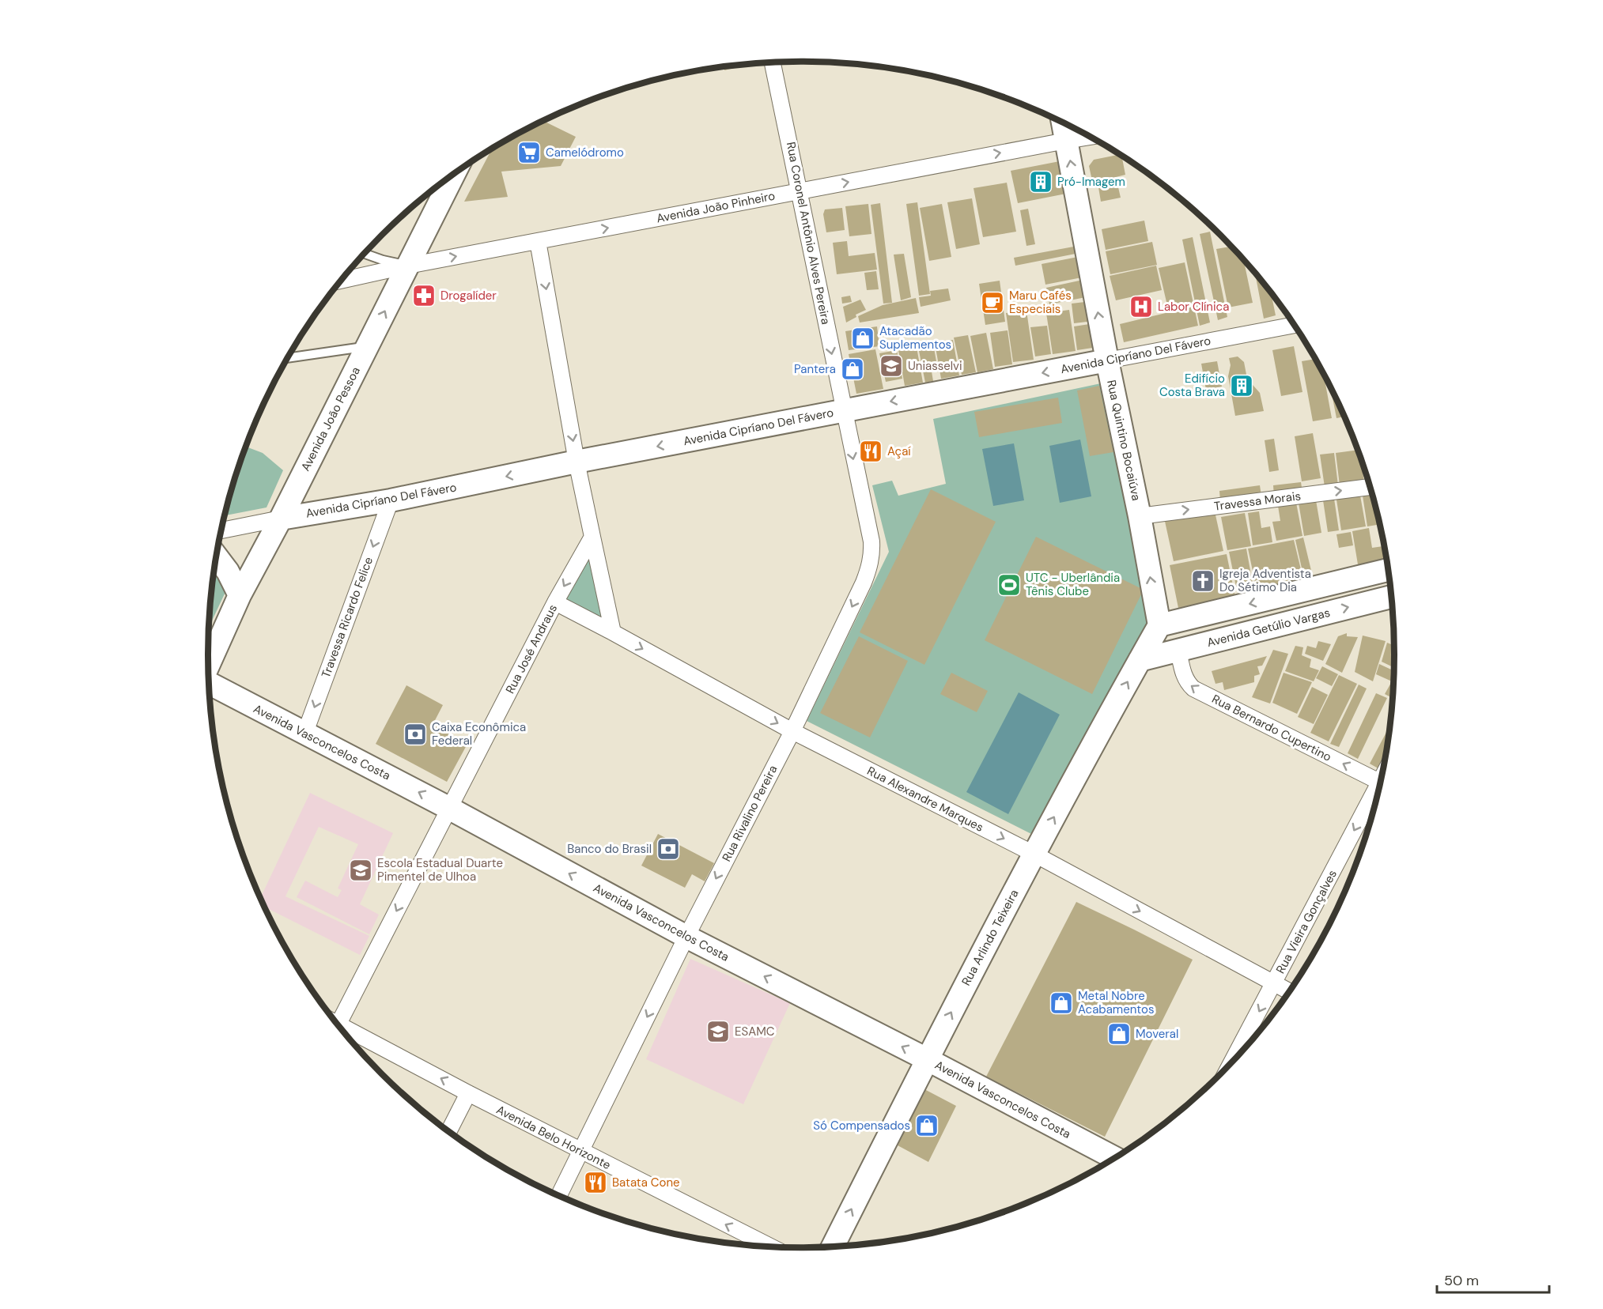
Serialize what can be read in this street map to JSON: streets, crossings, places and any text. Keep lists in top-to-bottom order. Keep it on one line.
{"streets":{"street":["Avenida João Pinheiro","Rua Coronel Antônio Alves Pereira","Avenida Cipríano Del Fávero","Avenida João Pessoa","Rua Quintino Bocaiúva","Travessa Morais","Travessa Ricardo Felice","Avenida Getúlio Vargas","Rua José Andraus","Rua Bernardo Cupertino","Avenida Vasconcelos Costa","Rua Alexandre Marques","Rua Rivalino Pereira","Rua Vieira Gonçalves","Rua Arlindo Teixeira","Avenida Belo Horizonte"]},"crossings":[["Avenida João Pinheiro","Rua Coronel Antônio Alves Pereira"],["Avenida João Pinheiro","Avenida João Pessoa"],["Avenida João Pinheiro","Rua Quintino Bocaiúva"],["Rua Coronel Antônio Alves Pereira","Avenida Cipríano Del Fávero"],["Rua Coronel Antônio Alves Pereira","Rua Rivalino Pereira"],["Avenida Cipríano Del Fávero","Avenida João Pessoa"],["Avenida Cipríano Del Fávero","Rua Quintino Bocaiúva"],["Avenida Cipríano Del Fávero","Travessa Ricardo Felice"],["Avenida Cipríano Del Fávero","Rua Rivalino Pereira"],["Rua Quintino Bocaiúva","Travessa Morais"],["Rua Quintino Bocaiúva","Rua Arlindo Teixeira"],["Travessa Ricardo Felice","Avenida Vasconcelos Costa"],["Avenida Getúlio Vargas","Rua Bernardo Cupertino"],["Avenida Getúlio Vargas","Rua Arlindo Teixeira"],["Rua José Andraus","Avenida Vasconcelos Costa"],["Rua José Andraus","Rua Alexandre Marques"],["Avenida Vasconcelos Costa","Rua Rivalino Pereira"],["Avenida Vasconcelos Costa","Rua Arlindo Teixeira"],["Rua Alexandre Marques","Rua Rivalino Pereira"],["Rua Alexandre Marques","Rua Vieira Gonçalves"],["Rua Alexandre Marques","Rua Arlindo Teixeira"],["Rua Rivalino Pereira","Avenida Belo Horizonte"]],"one_way":["Avenida João Pinheiro","Rua Coronel Antônio Alves Pereira","Avenida Cipríano Del Fávero","Rua Quintino Bocaiúva","Travessa Ricardo Felice","Rua José Andraus","Rua Bernardo Cupertino","Avenida Vasconcelos Costa","Rua Alexandre Marques","Rua Rivalino Pereira","Rua Vieira Gonçalves","Rua Arlindo Teixeira","Avenida Belo Horizonte"],"places":{"supermarket":["Camelódromo"],"building":["Pró-Imagem","Edifício Costa Brava"],"pharmacy":["Drogalíder"],"cafe":["Maru Cafés Especiais"],"hospital":["Labor Clínica"],"shop":["Atacadão Suplementos","Pantera","Metal Nobre Acabamentos","Moveral","Só Compensados"],"school or university":["Uniasselvi","Escola Estadual Duarte Pimentel de Ulhoa","ESAMC"],"restaurant":["Açaí","Batata Cone"],"church":["Igreja Adventista Do Sétimo Dia"],"sports":["UTC - Uberlândia Tênis Clube"],"bank":["Caixa Econômica Federal","Banco do Brasil"]},"scale_bar":"50 m"}
